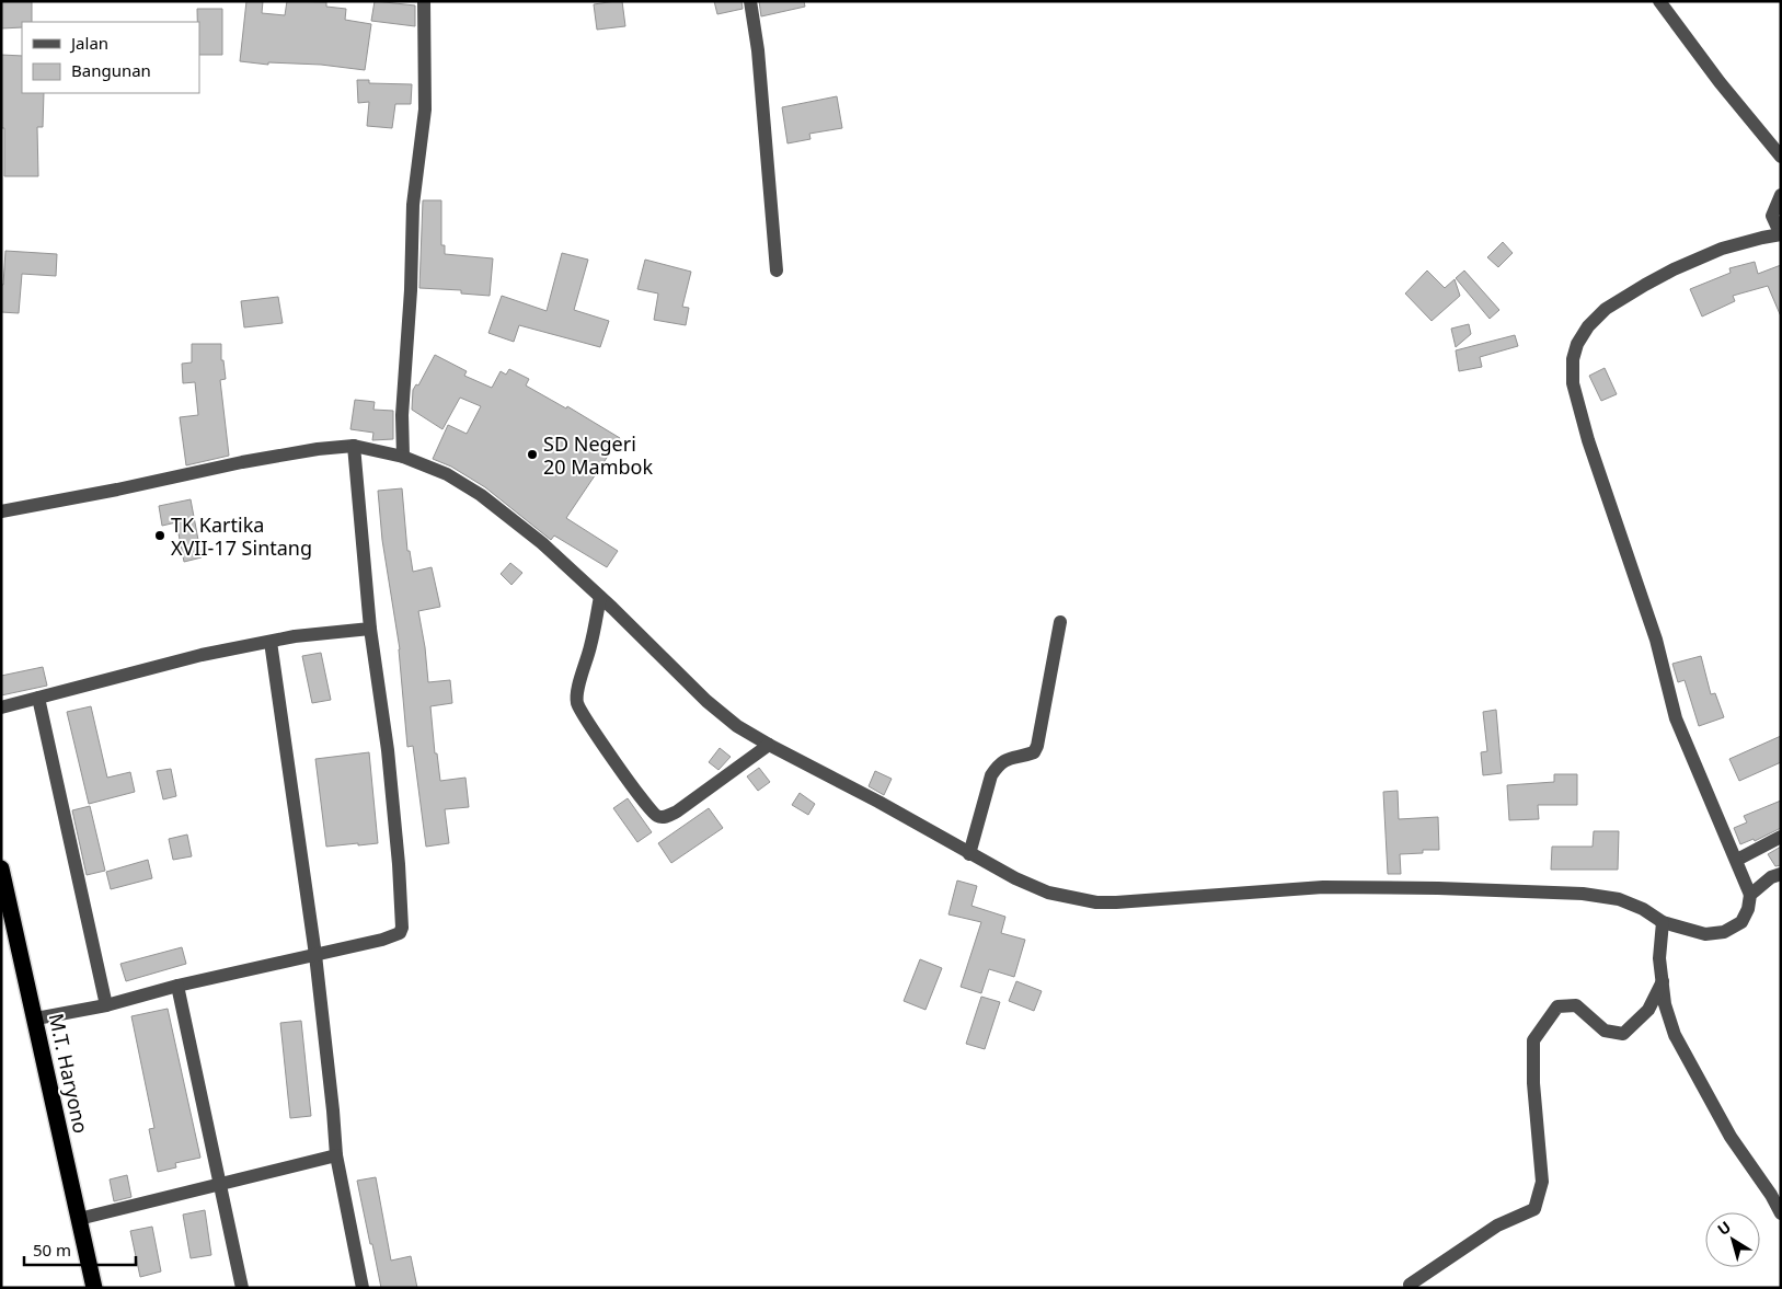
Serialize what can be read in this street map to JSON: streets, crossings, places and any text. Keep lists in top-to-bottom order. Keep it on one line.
{"streets":{"highway":["M.T. Haryono"]},"places":["SD Negeri 20 Mambok","TK Kartika XVII-17 Sintang"],"legend":["Jalan","Bangunan"],"scale_bar":"50 m","north":"top left"}
